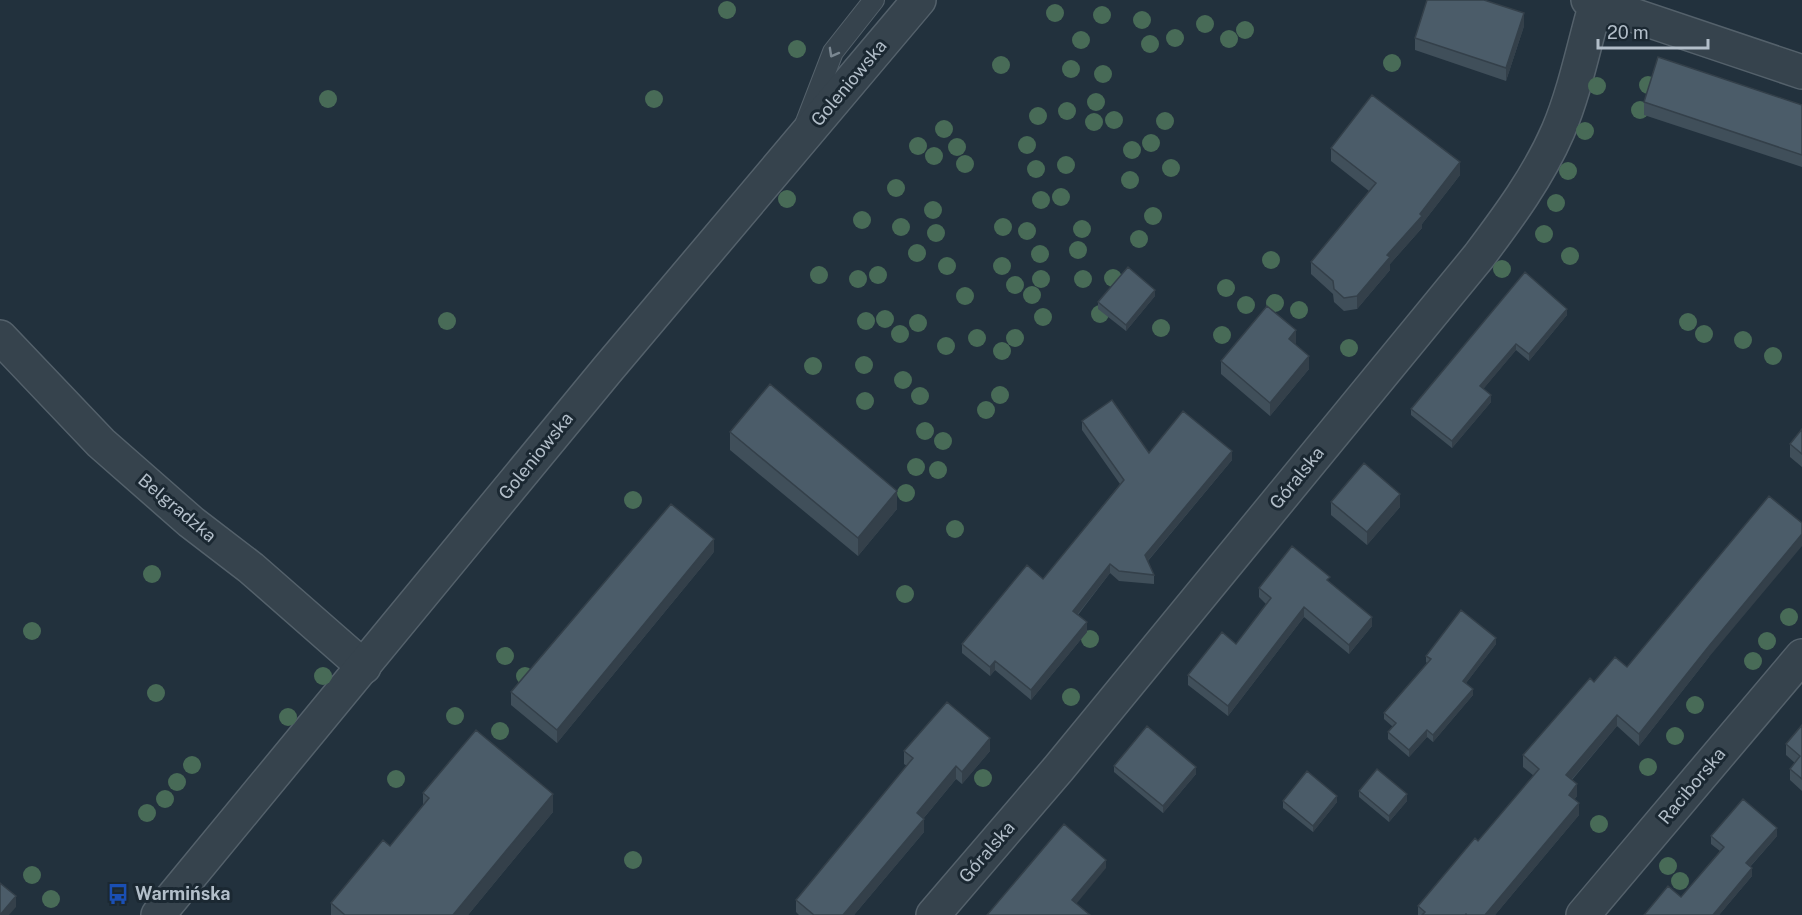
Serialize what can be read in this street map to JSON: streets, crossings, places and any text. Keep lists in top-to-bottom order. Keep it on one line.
{"streets":{"street":["Goleniowska","Góralska","Belgradzka","Raciborska"]},"crossings":[["Goleniowska","Belgradzka"]],"places":{"bus stop":["Warmińska"]},"scale_bar":"20 m"}
